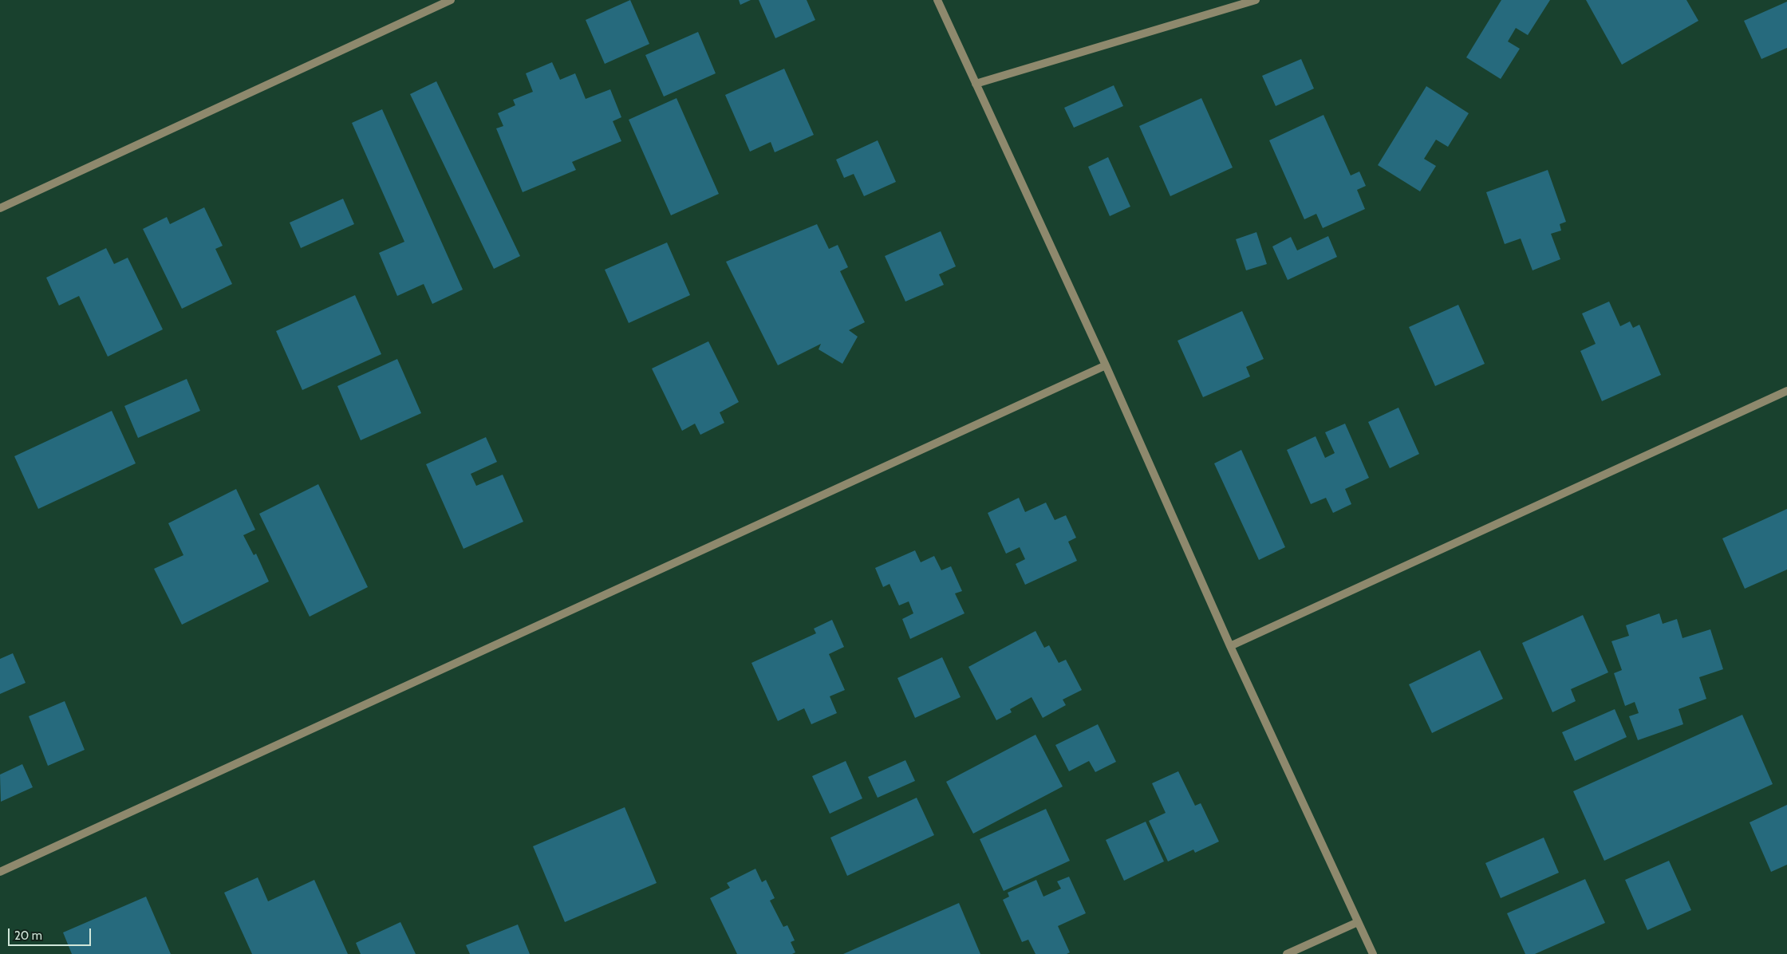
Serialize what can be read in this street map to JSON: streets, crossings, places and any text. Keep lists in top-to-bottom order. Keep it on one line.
{"scale_bar":"20 m"}
